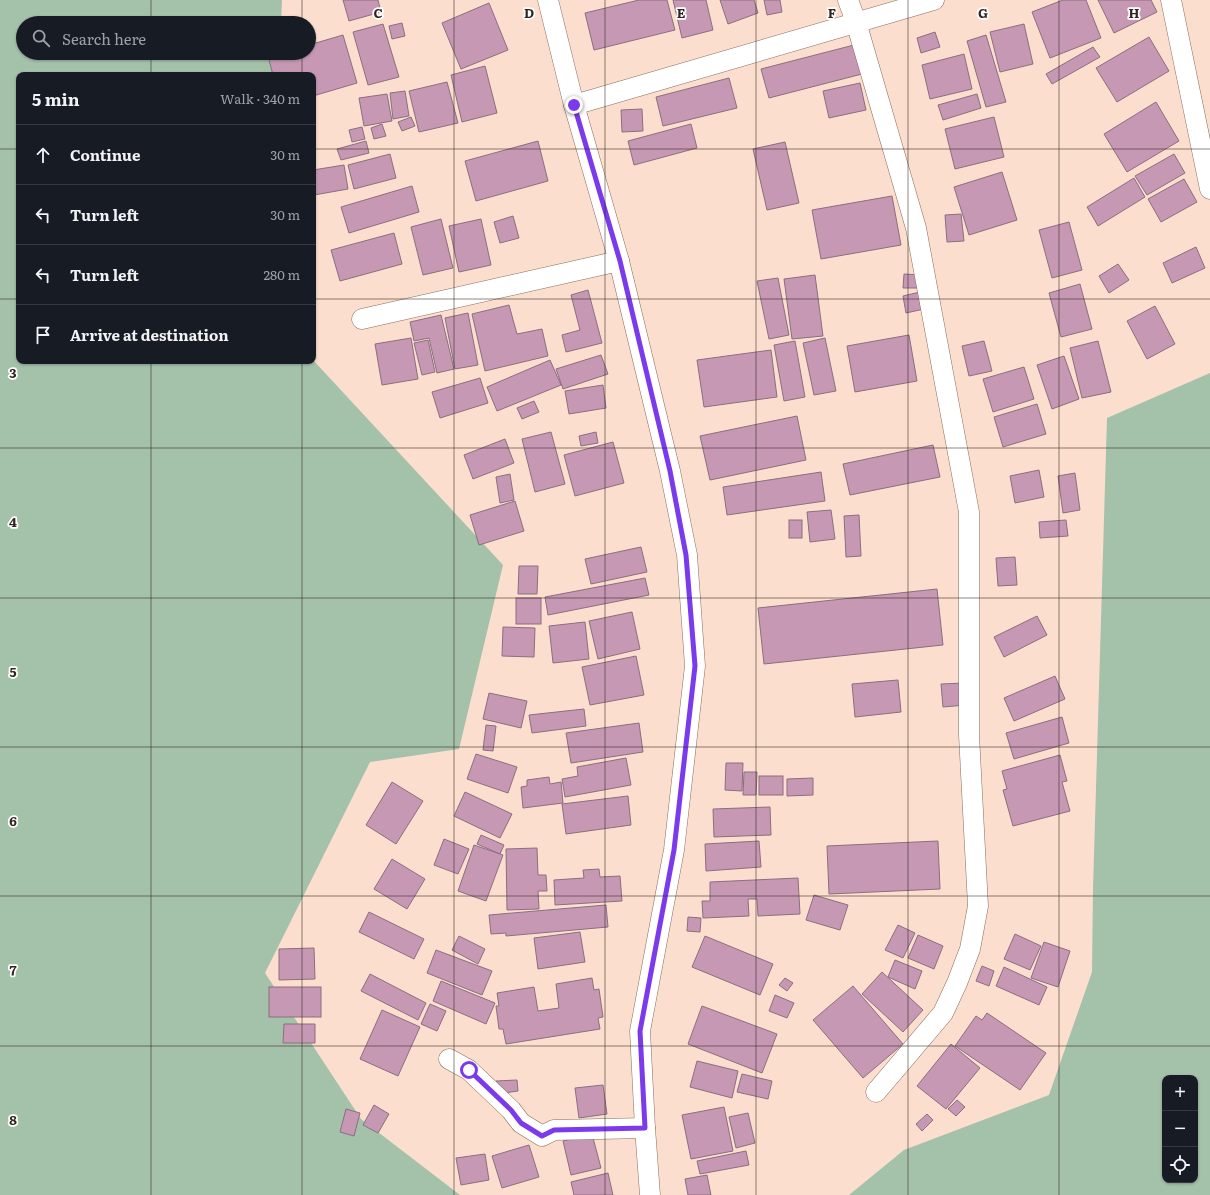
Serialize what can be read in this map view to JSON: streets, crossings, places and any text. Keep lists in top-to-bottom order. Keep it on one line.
{"page":{"search":"Search here","heading":["5 min","Walk · 340 m"],"list":[["Continue","30 m"],["Turn left","30 m"],["Turn left","280 m"],"Arrive at destination"],"map_buttons":["+","−"]},"grid":{"columns":["C","D","E","F","G","H"],"rows":["3","4","5","6","7","8"]}}
